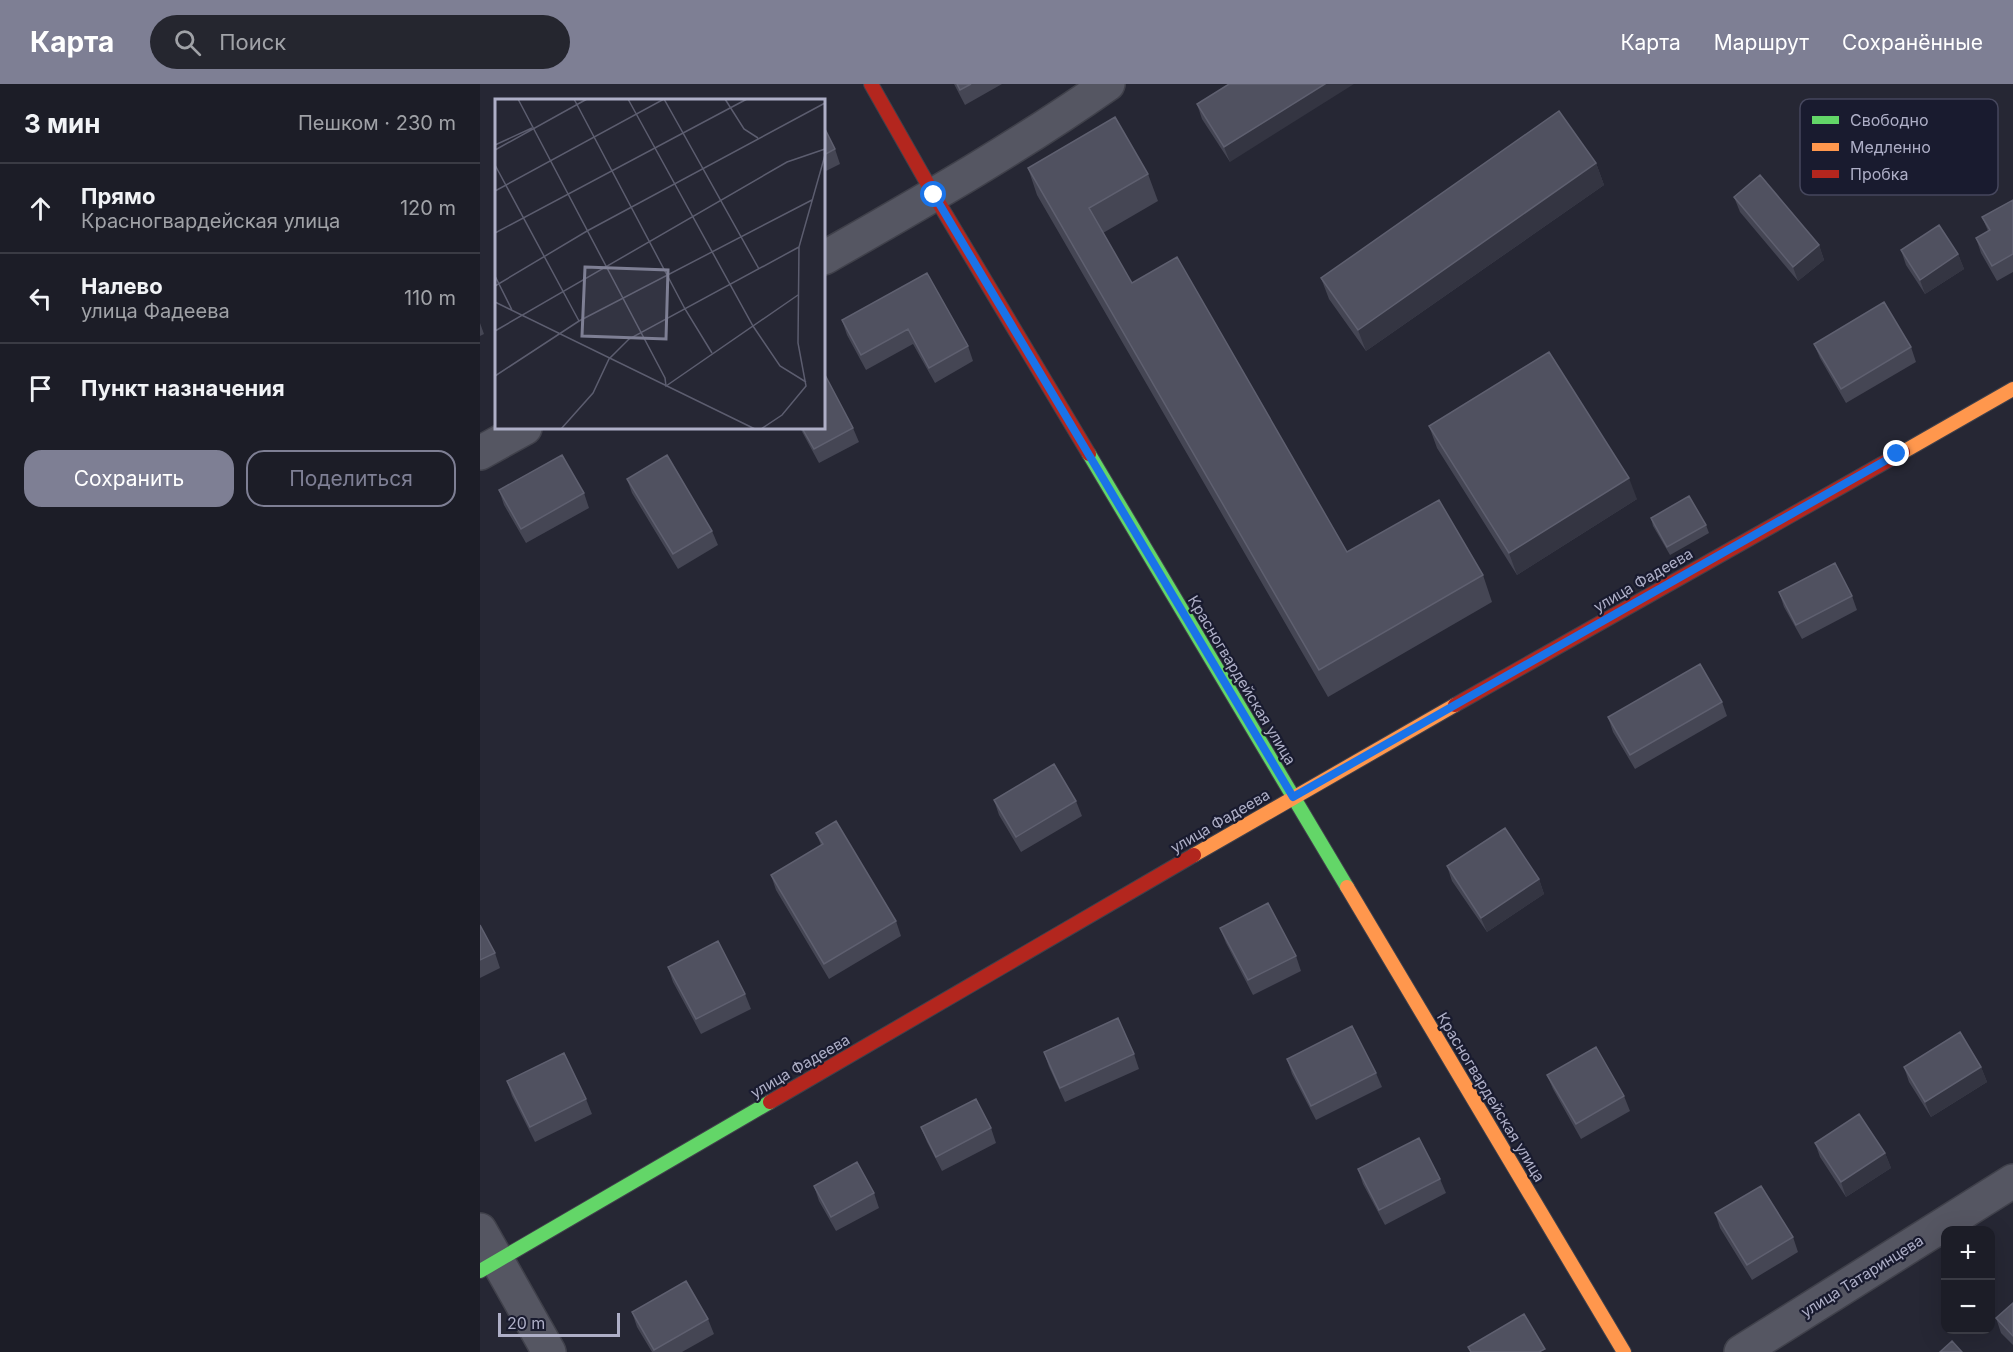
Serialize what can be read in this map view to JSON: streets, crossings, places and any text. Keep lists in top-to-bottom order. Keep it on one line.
{"streets":{"street":["улица Фадеева","Красногвардейская улица","улица Татаринцева"]},"crossings":[["улица Фадеева","Красногвардейская улица"]],"legend":["Свободно","Медленно","Пробка"],"scale_bar":"20 m","page":{"header":"Карта","search":"Поиск","nav":["Карта","Маршрут","Сохранённые"],"heading":["3 мин","Пешком · 230 m"],"list":[["Прямо","Красногвардейская улица","120 m"],["Налево","улица Фадеева","110 m"],"Пункт назначения"],"buttons":["Сохранить","Поделиться"],"map_buttons":["+","−"],"scale":"20 m"}}
